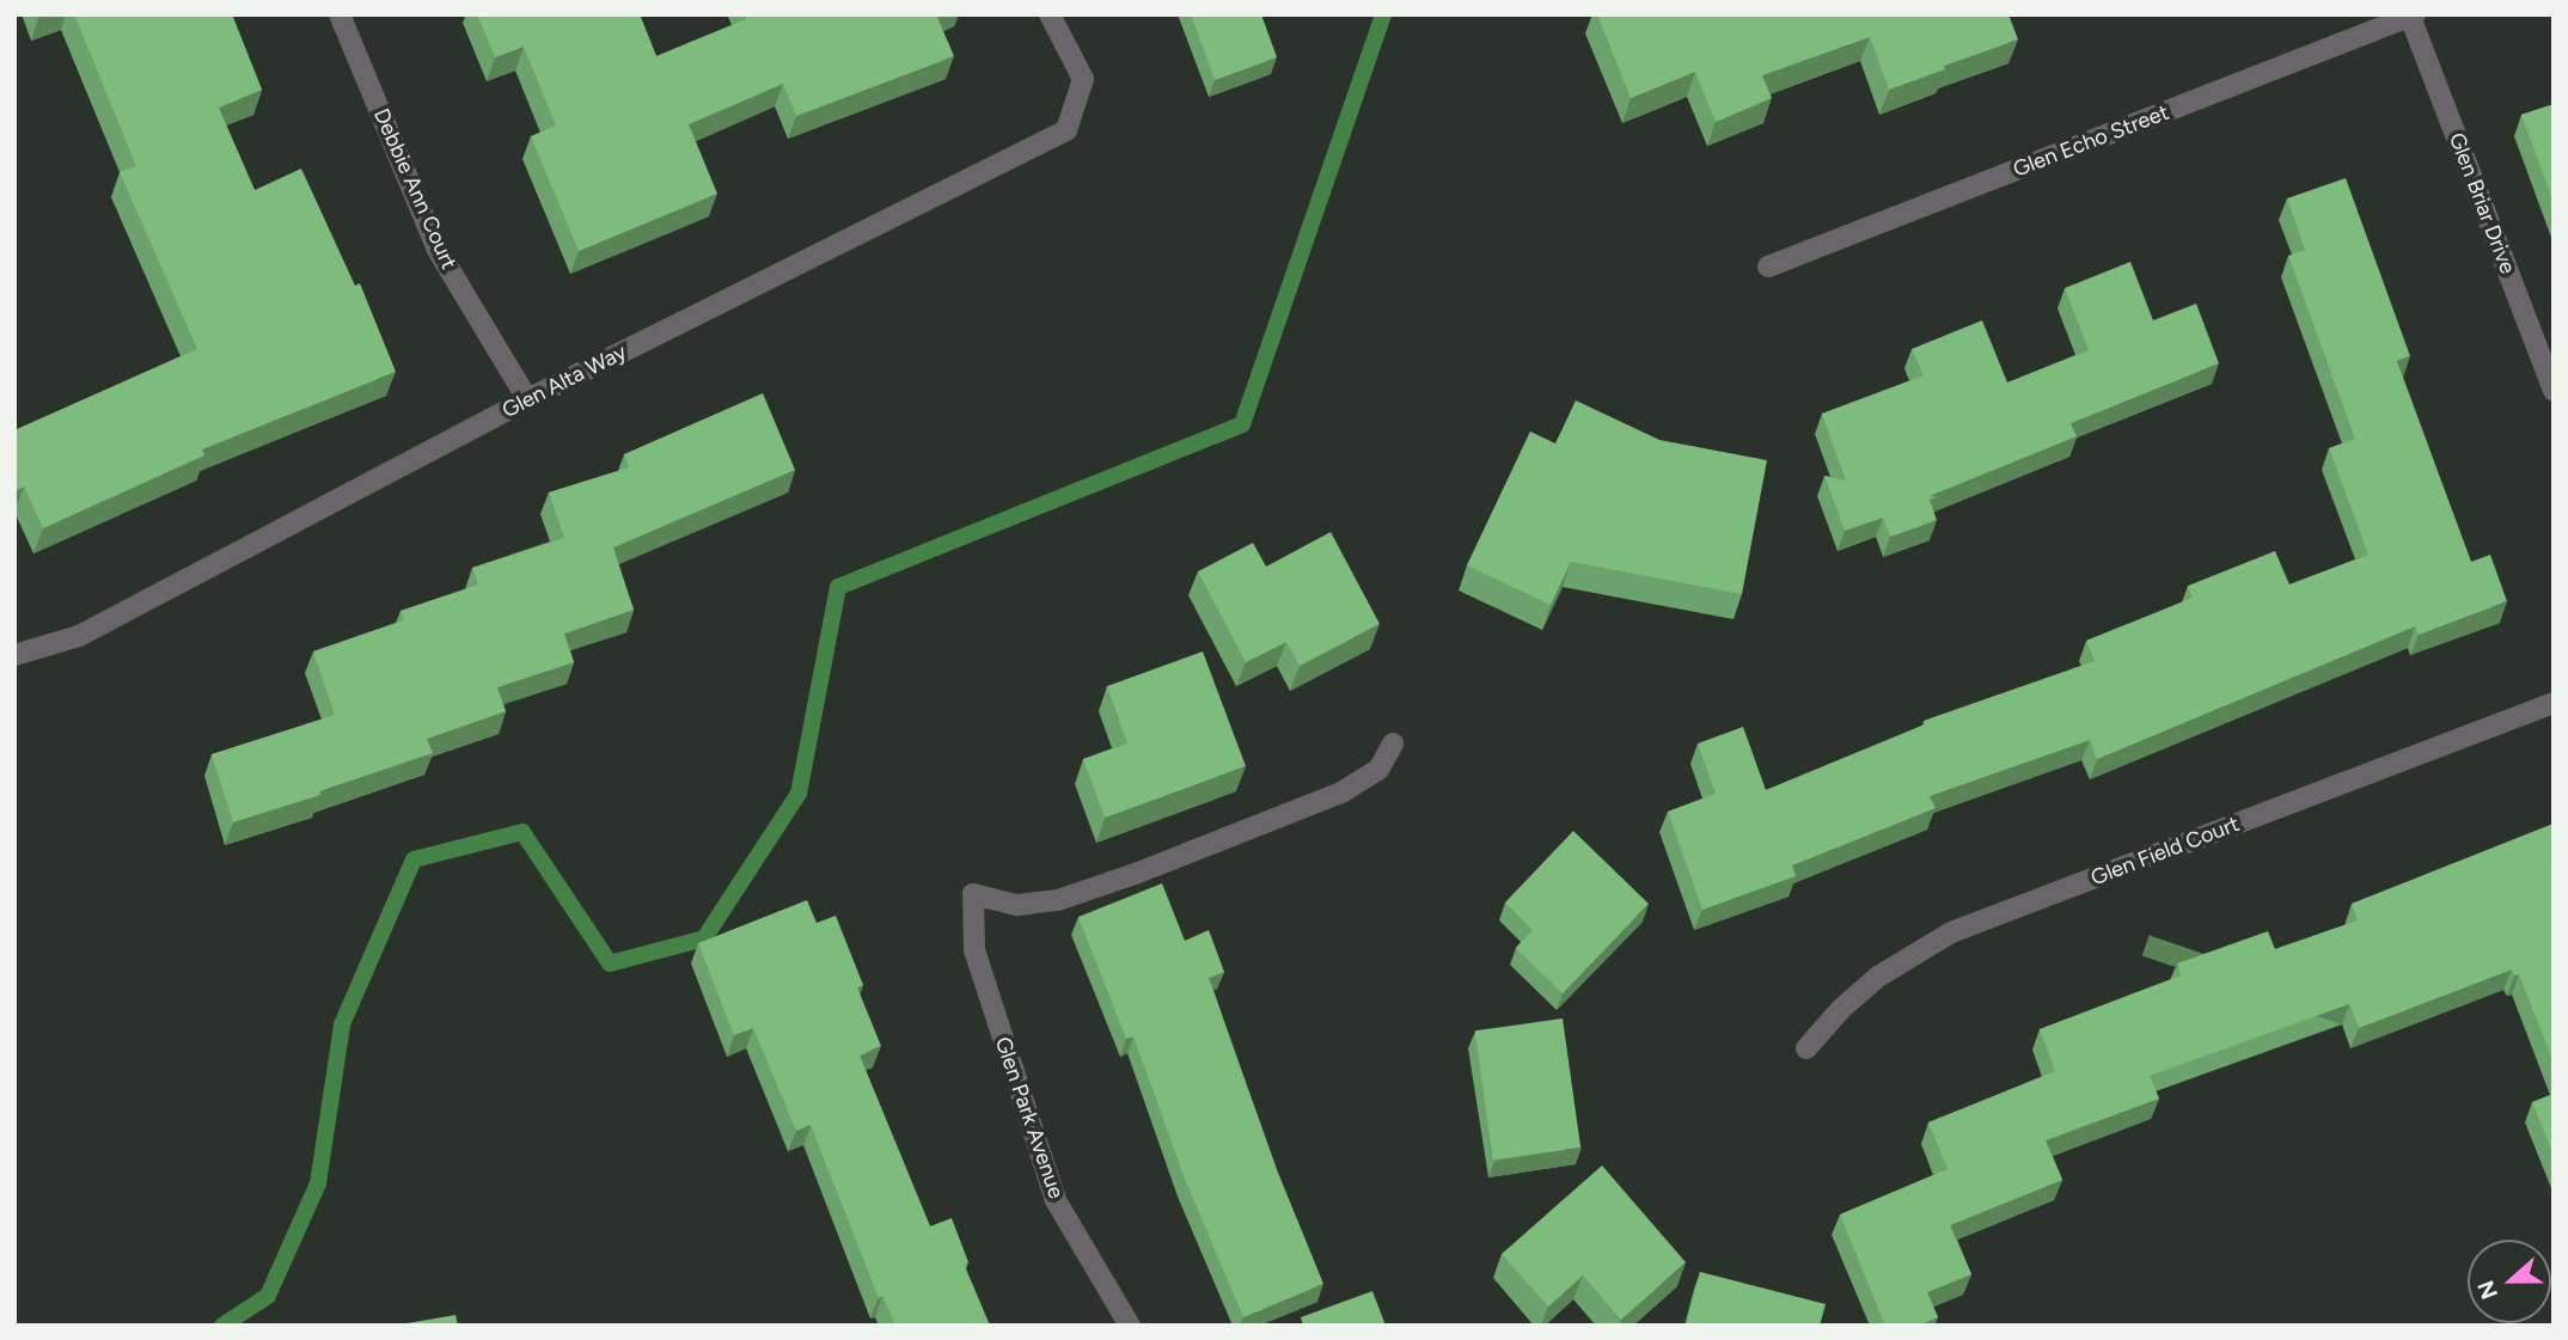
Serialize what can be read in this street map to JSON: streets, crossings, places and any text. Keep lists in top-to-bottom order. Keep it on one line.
{"streets":{"street":["Glen Echo Street","Debbie Ann Court","Glen Briar Drive","Glen Alta Way","Glen Field Court","Glen Park Avenue"]},"crossings":[["Glen Echo Street","Glen Briar Drive"],["Debbie Ann Court","Glen Alta Way"]],"north":"left"}
